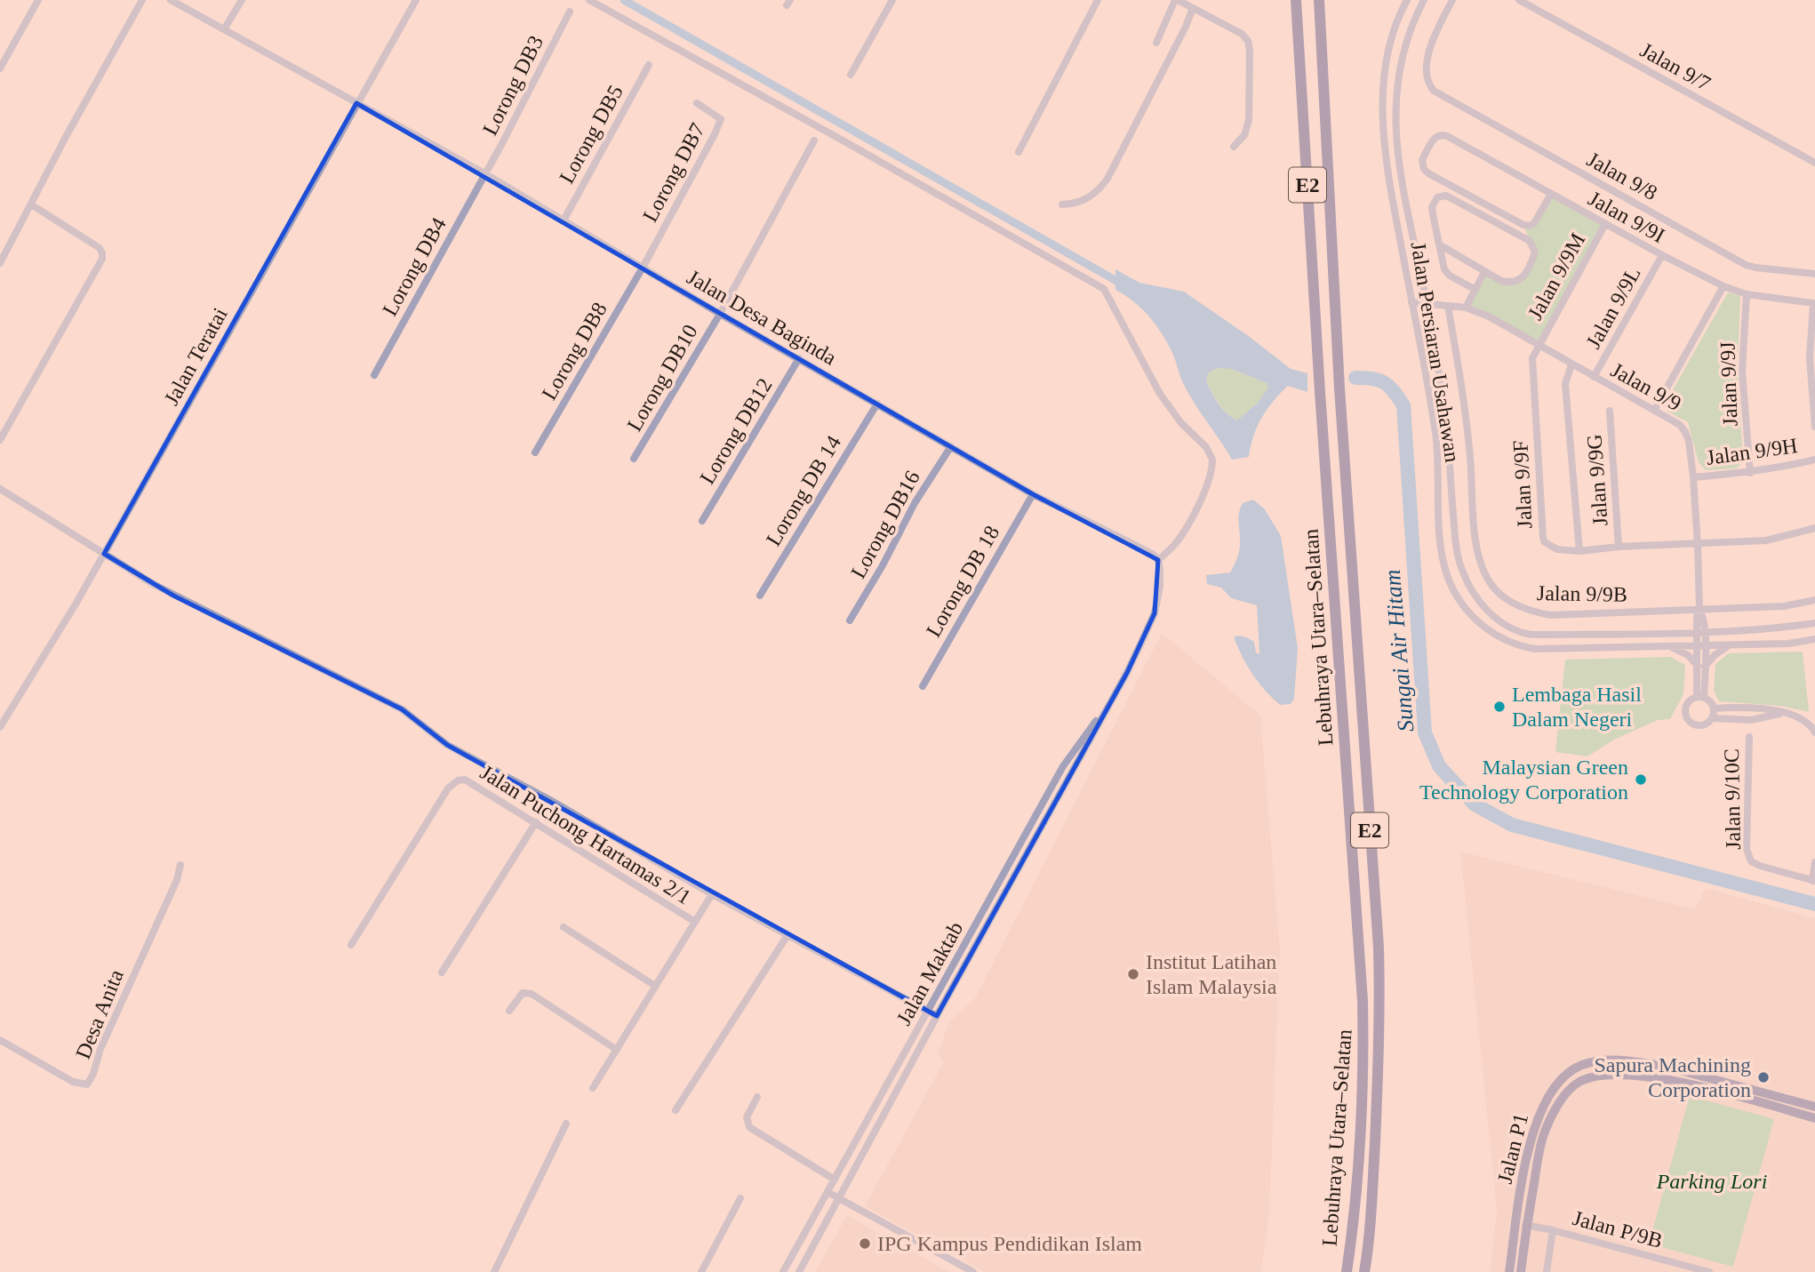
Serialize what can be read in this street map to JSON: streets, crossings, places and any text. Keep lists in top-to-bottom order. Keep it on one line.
{"streets":{"highway":["E2","Lebuhraya Utara–Selatan"],"main road":["Jalan P1"],"street":["Jalan 9/7","Lorong DB3","Lorong DB5","Lorong DB7","Jalan 9/8","Jalan 9/9I","Lorong DB4","Jalan 9/9M","Jalan 9/9L","Jalan Desa Baginda","Lorong DB8","Jalan Persiaran Usahawan","Jalan Teratai","Lorong DB10","Jalan 9/9J","Jalan 9/9","Lorong DB12","Jalan 9/9H","Jalan 9/9G","Jalan 9/9F","Lorong DB 14","Lorong DB16","Lorong DB 18","Jalan 9/9B","Jalan 9/10C","Jalan Puchong Hartamas 2/1","Jalan Maktab","Desa Anita","Jalan P/9B"]},"crossings":[["Lorong DB3","Lorong DB4"],["Lorong DB3","Jalan Desa Baginda"],["Lorong DB5","Jalan Desa Baginda"],["Lorong DB7","Jalan Desa Baginda"],["Lorong DB7","Lorong DB8"],["Jalan 9/9I","Jalan 9/9M"],["Jalan 9/9I","Jalan 9/9L"],["Jalan 9/9I","Jalan 9/9J"],["Lorong DB4","Jalan Desa Baginda"],["Jalan 9/9M","Jalan 9/9"],["Jalan 9/9M","Jalan 9/9F"],["Jalan 9/9L","Jalan 9/9"],["Jalan Desa Baginda","Lorong DB8"],["Jalan Desa Baginda","Jalan Teratai"],["Jalan Desa Baginda","Lorong DB10"],["Jalan Desa Baginda","Lorong DB12"],["Jalan Desa Baginda","Lorong DB 14"],["Jalan Desa Baginda","Lorong DB16"],["Jalan Desa Baginda","Lorong DB 18"],["Jalan Desa Baginda","Jalan Maktab"],["Jalan Persiaran Usahawan","Jalan 9/9"],["Jalan 9/9J","Jalan 9/9H"],["Jalan 9/9","Jalan 9/9H"],["Jalan 9/9","Jalan 9/9F"],["Jalan 9/9","Jalan 9/9B"],["Jalan 9/9G","Jalan 9/9F"],["Jalan P1","Jalan P/9B"]],"water":["Sungai Air Hitam"],"parks":["Parking Lori"],"places":["Lembaga Hasil Dalam Negeri","Malaysian Green Technology Corporation","Institut Latihan Islam Malaysia","Sapura Machining Corporation","IPG Kampus Pendidikan Islam"]}
